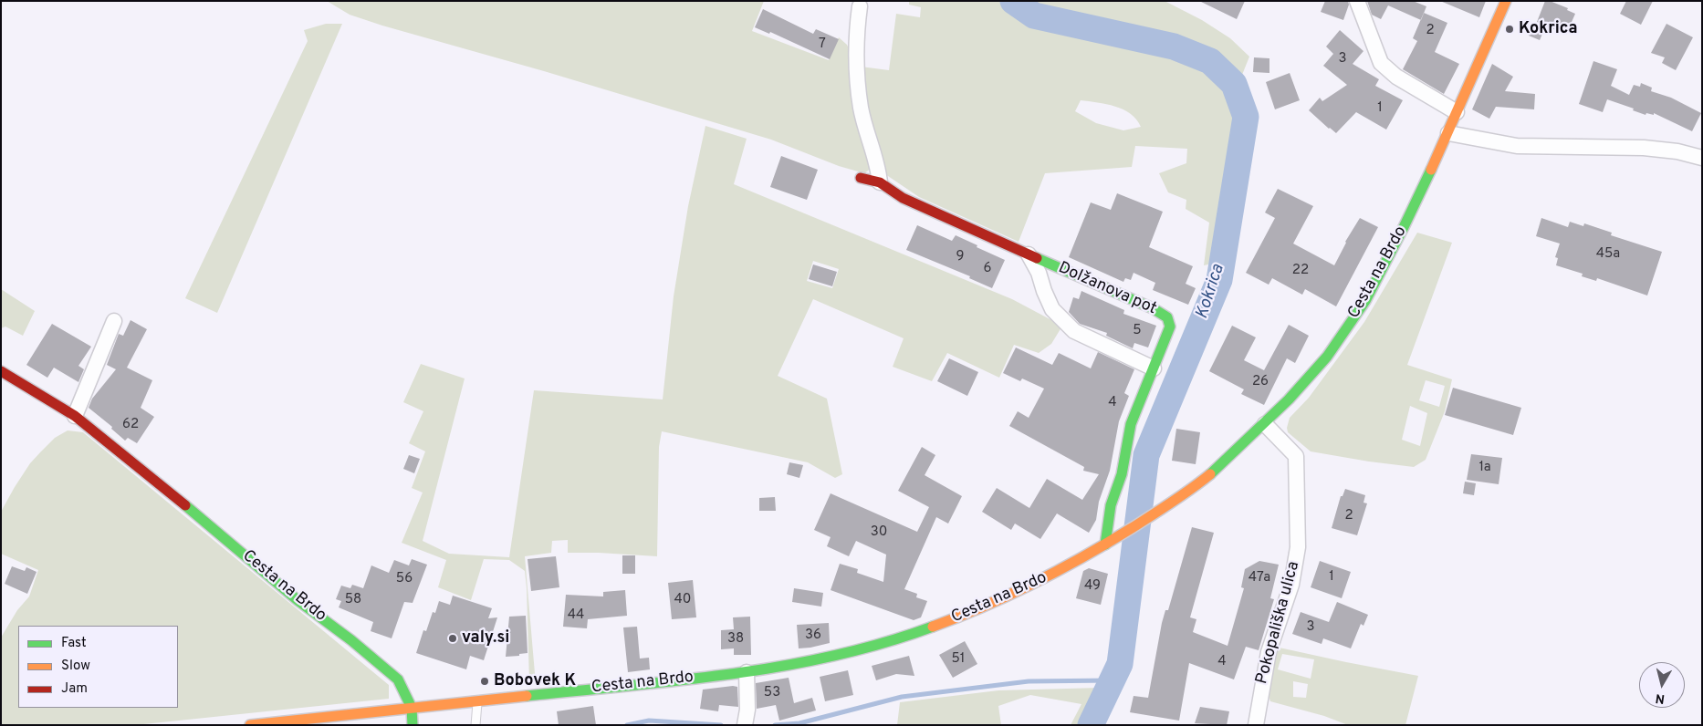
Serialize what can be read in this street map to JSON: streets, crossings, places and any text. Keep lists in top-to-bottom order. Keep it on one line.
{"streets":{"street":["Cesta na Brdo","Dolžanova pot","Pokopališka ulica"]},"crossings":[["Cesta na Brdo","Dolžanova pot"],["Cesta na Brdo","Pokopališka ulica"]],"water":["Kokrica"],"places":["Kokrica","valy.si","Bobovek K"],"house_numbers":["2","7","3","1","45a","9","6","22","5","26","4","62","1a","2","30","1","47a","56","49","58","40","44","3","36","38","51","4","53"],"legend":["Fast","Slow","Jam"],"north":"bottom"}
